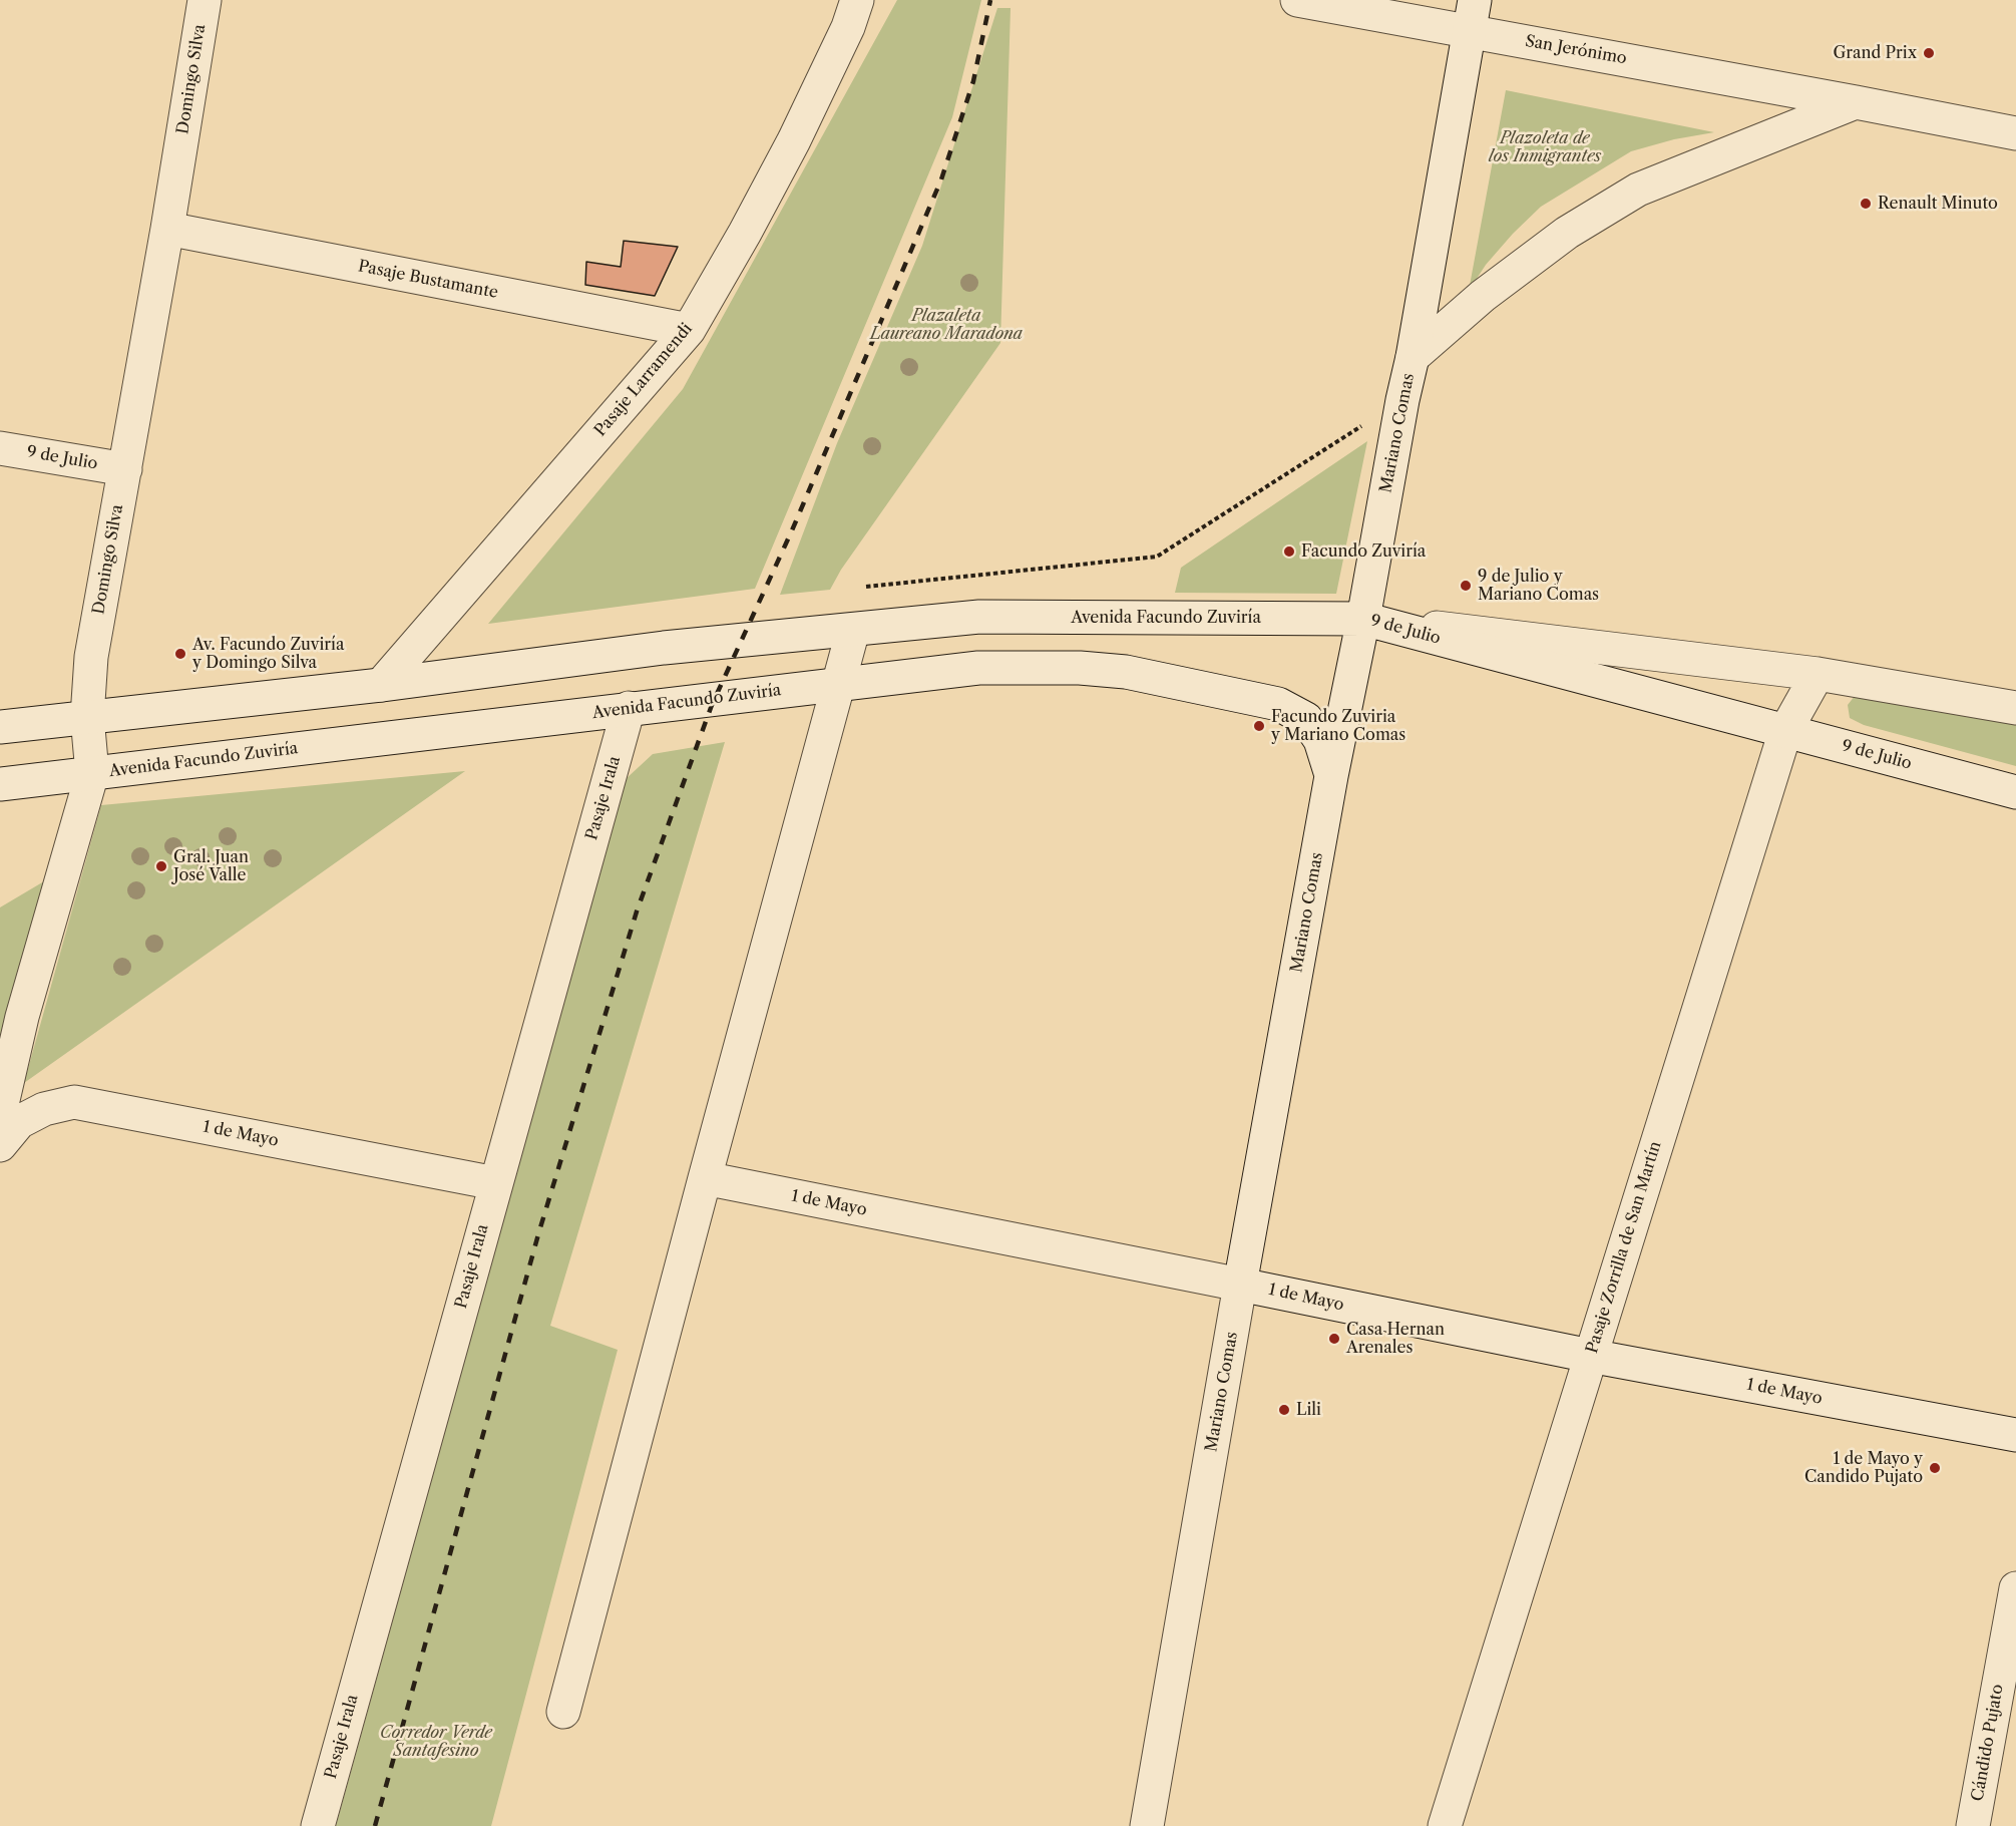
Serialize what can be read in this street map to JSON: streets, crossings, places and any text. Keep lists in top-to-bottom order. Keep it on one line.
{"streets":{"street":["San Jerónimo","Domingo Silva","Pasaje Bustamante","Pasaje Larramendi","Mariano Comas","9 de Julio","Avenida Facundo Zuviría","Pasaje Irala","1 de Mayo","Pasaje Zorrilla de San Martín","Cándido Pujato"]},"crossings":[["San Jerónimo","Mariano Comas"],["Domingo Silva","Pasaje Bustamante"],["Domingo Silva","9 de Julio"],["Domingo Silva","Avenida Facundo Zuviría"],["Pasaje Bustamante","Pasaje Larramendi"],["Pasaje Larramendi","Avenida Facundo Zuviría"],["Mariano Comas","9 de Julio"],["Mariano Comas","Avenida Facundo Zuviría"],["Mariano Comas","1 de Mayo"],["9 de Julio","Avenida Facundo Zuviría"],["9 de Julio","Pasaje Zorrilla de San Martín"],["Avenida Facundo Zuviría","Pasaje Irala"],["Pasaje Irala","1 de Mayo"],["1 de Mayo","Pasaje Zorrilla de San Martín"]],"parks":["Plazoleta de los Inmigrantes","Plazaleta Laureano Maradona","Corredor Verde Santafesino"],"places":["Grand Prix","Renault Minuto","Facundo Zuviría","9 de Julio y Mariano Comas","Av. Facundo Zuviría y Domingo Silva","Facundo Zuviria y Mariano Comas","Gral. Juan José Valle","Casa Hernan Arenales","Lili","1 de Mayo y Candido Pujato"]}
